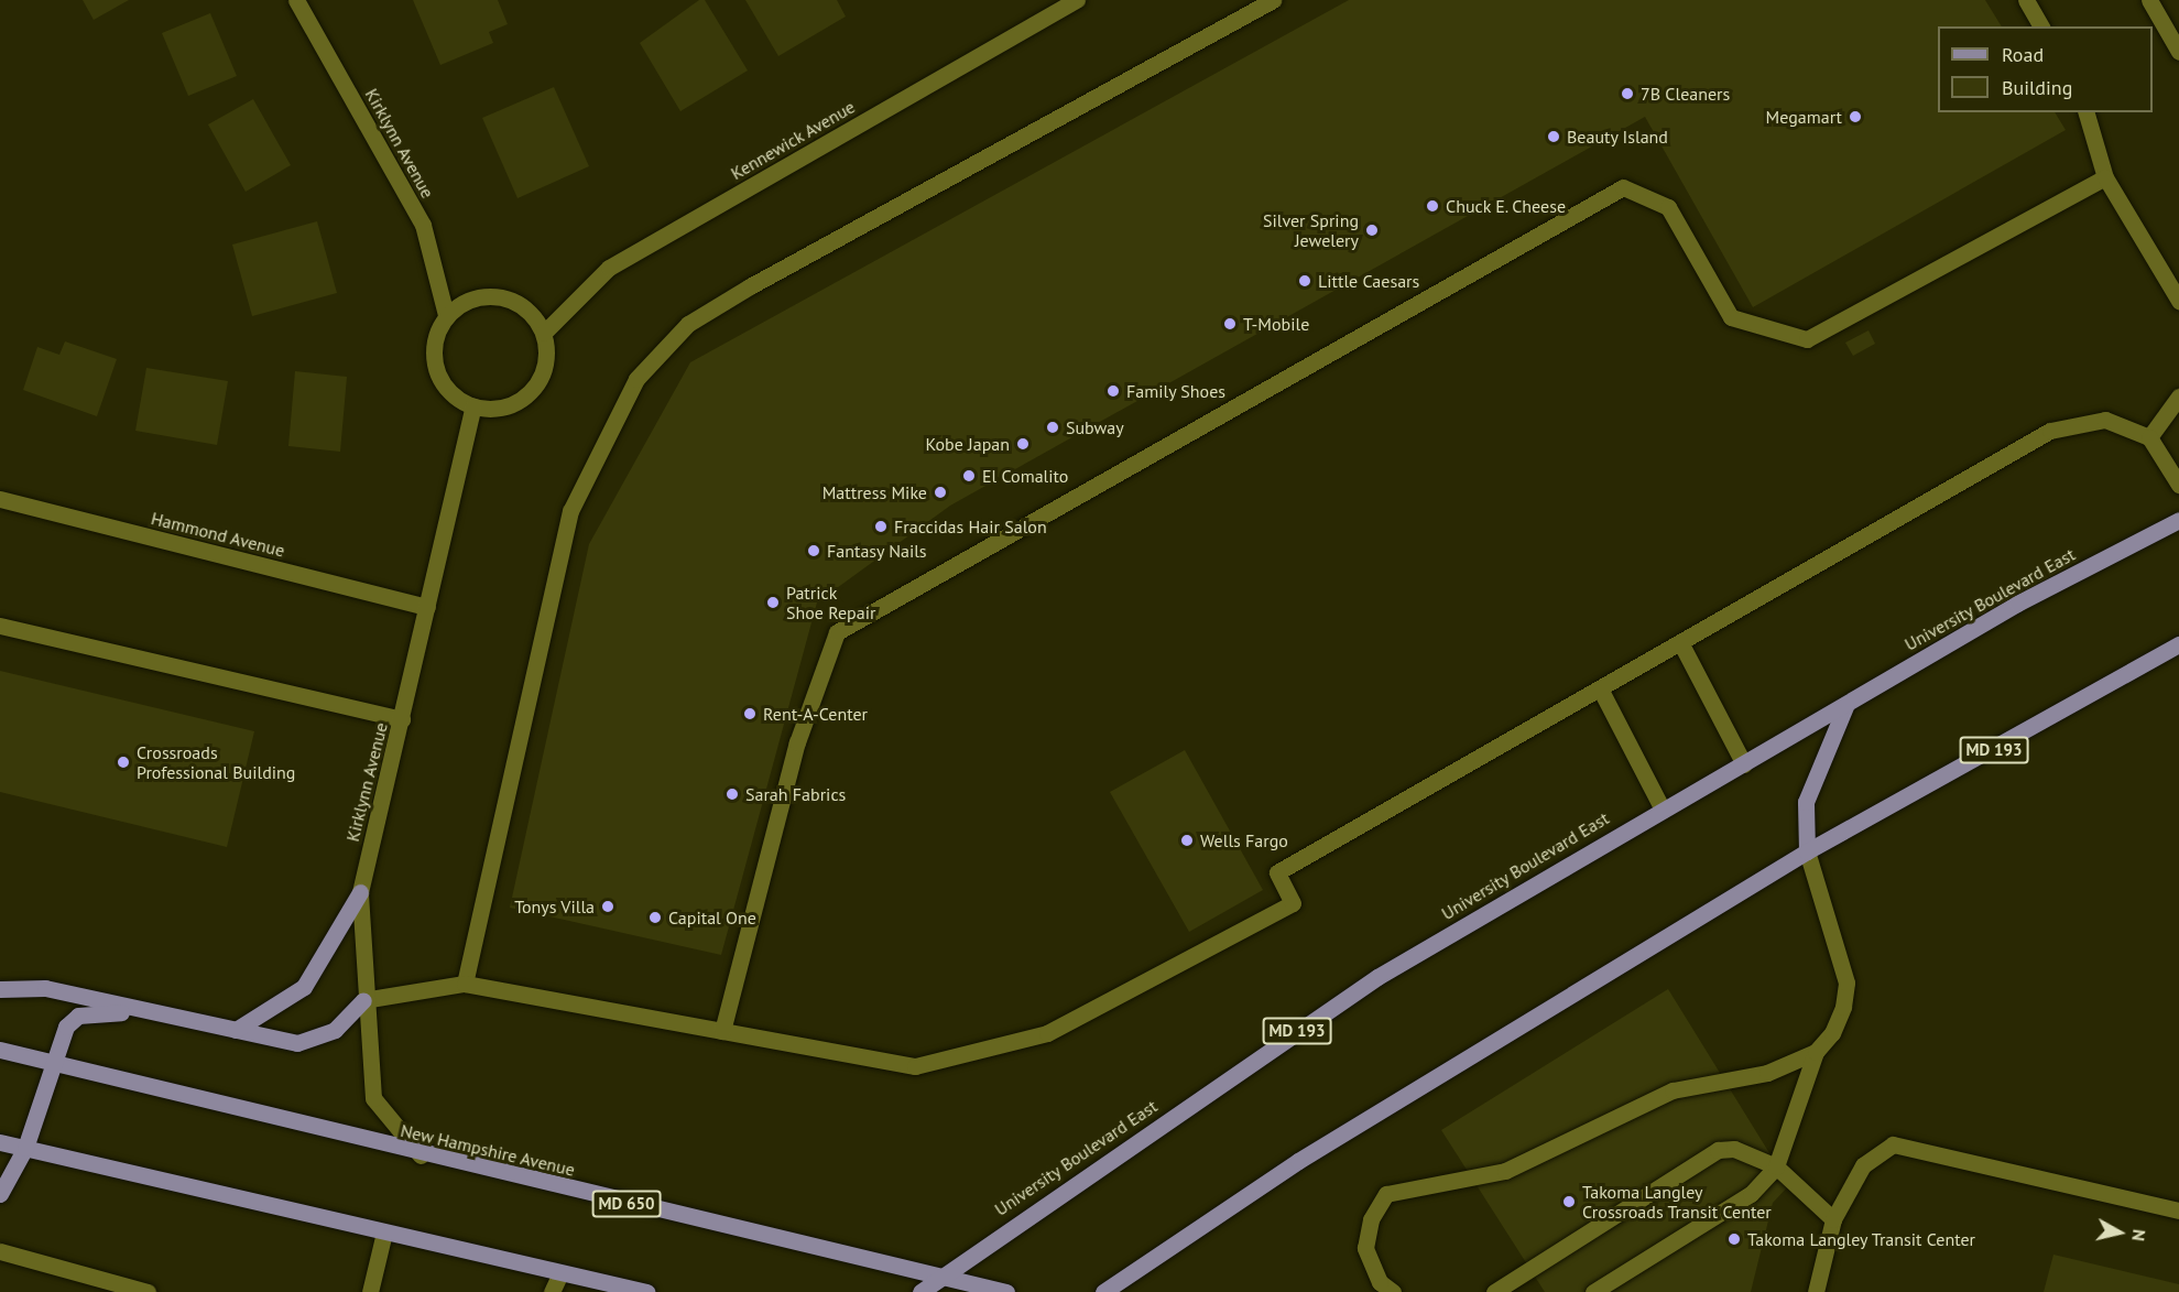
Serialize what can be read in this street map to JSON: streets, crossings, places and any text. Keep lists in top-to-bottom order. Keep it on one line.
{"streets":{"main road":["University Boulevard East","MD 193","New Hampshire Avenue","MD 650"],"street":["Kennewick Avenue","Kirklynn Avenue","Hammond Avenue"]},"crossings":[["Kennewick Avenue","Kirklynn Avenue"],["Kirklynn Avenue","Hammond Avenue"],["Kirklynn Avenue","New Hampshire Avenue"],["University Boulevard East","New Hampshire Avenue"]],"places":["7B Cleaners","Megamart","Beauty Island","Chuck E. Cheese","Silver Spring Jewelery","Little Caesars","T-Mobile","Family Shoes","Subway","Kobe Japan","El Comalito","Mattress Mike","Fraccidas Hair Salon","Fantasy Nails","Patrick Shoe Repair","Rent-A-Center","Crossroads Professional Building","Sarah Fabrics","Wells Fargo","Tonys Villa","Capital One","Takoma Langley Crossroads Transit Center","Takoma Langley Transit Center"],"legend":["Road","Building"],"north":"right"}
